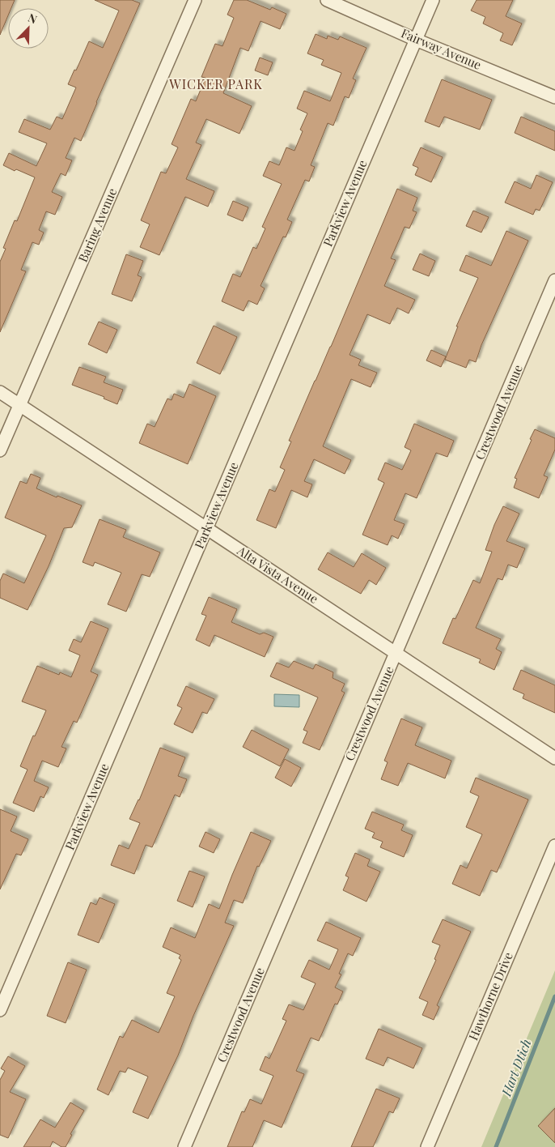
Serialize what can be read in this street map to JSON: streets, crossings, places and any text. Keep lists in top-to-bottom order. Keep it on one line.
{"streets":{"street":["Fairway Avenue","Parkview Avenue","Baring Avenue","Crestwood Avenue","Alta Vista Avenue","Hawthorne Drive"]},"crossings":[["Fairway Avenue","Parkview Avenue"],["Parkview Avenue","Alta Vista Avenue"],["Baring Avenue","Alta Vista Avenue"],["Crestwood Avenue","Alta Vista Avenue"]],"districts":["WICKER PARK"],"water":["Hart Dtich"],"north":"top right"}
